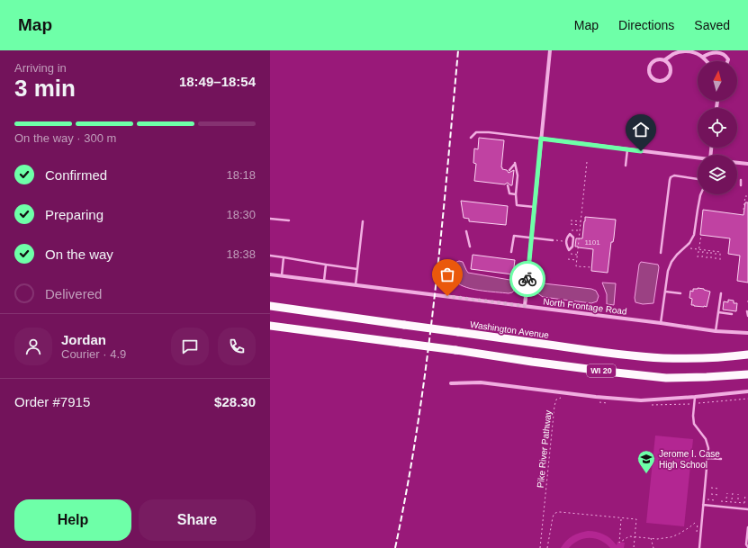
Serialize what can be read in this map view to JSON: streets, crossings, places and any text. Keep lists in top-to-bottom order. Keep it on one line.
{"streets":{"main road":["Washington Avenue","WI 20"],"street":["North Frontage Road"],"path":["Pike River Pathway"]},"places":{"school or university":["Jerome I. Case High School"]},"house_numbers":["1101"],"north":"top","page":{"header":"Map","nav":["Map","Directions","Saved"],"heading":["3 min","Arriving in","18:49–18:54"],"panel":["Jordan","Courier · 4.9","Order #7915","$28.30"],"bar":"On the way · 300 m","list":[["Confirmed","18:18"],["Preparing","18:30"],["On the way","18:38"],"Delivered"],"buttons":["Help","Share"]}}
